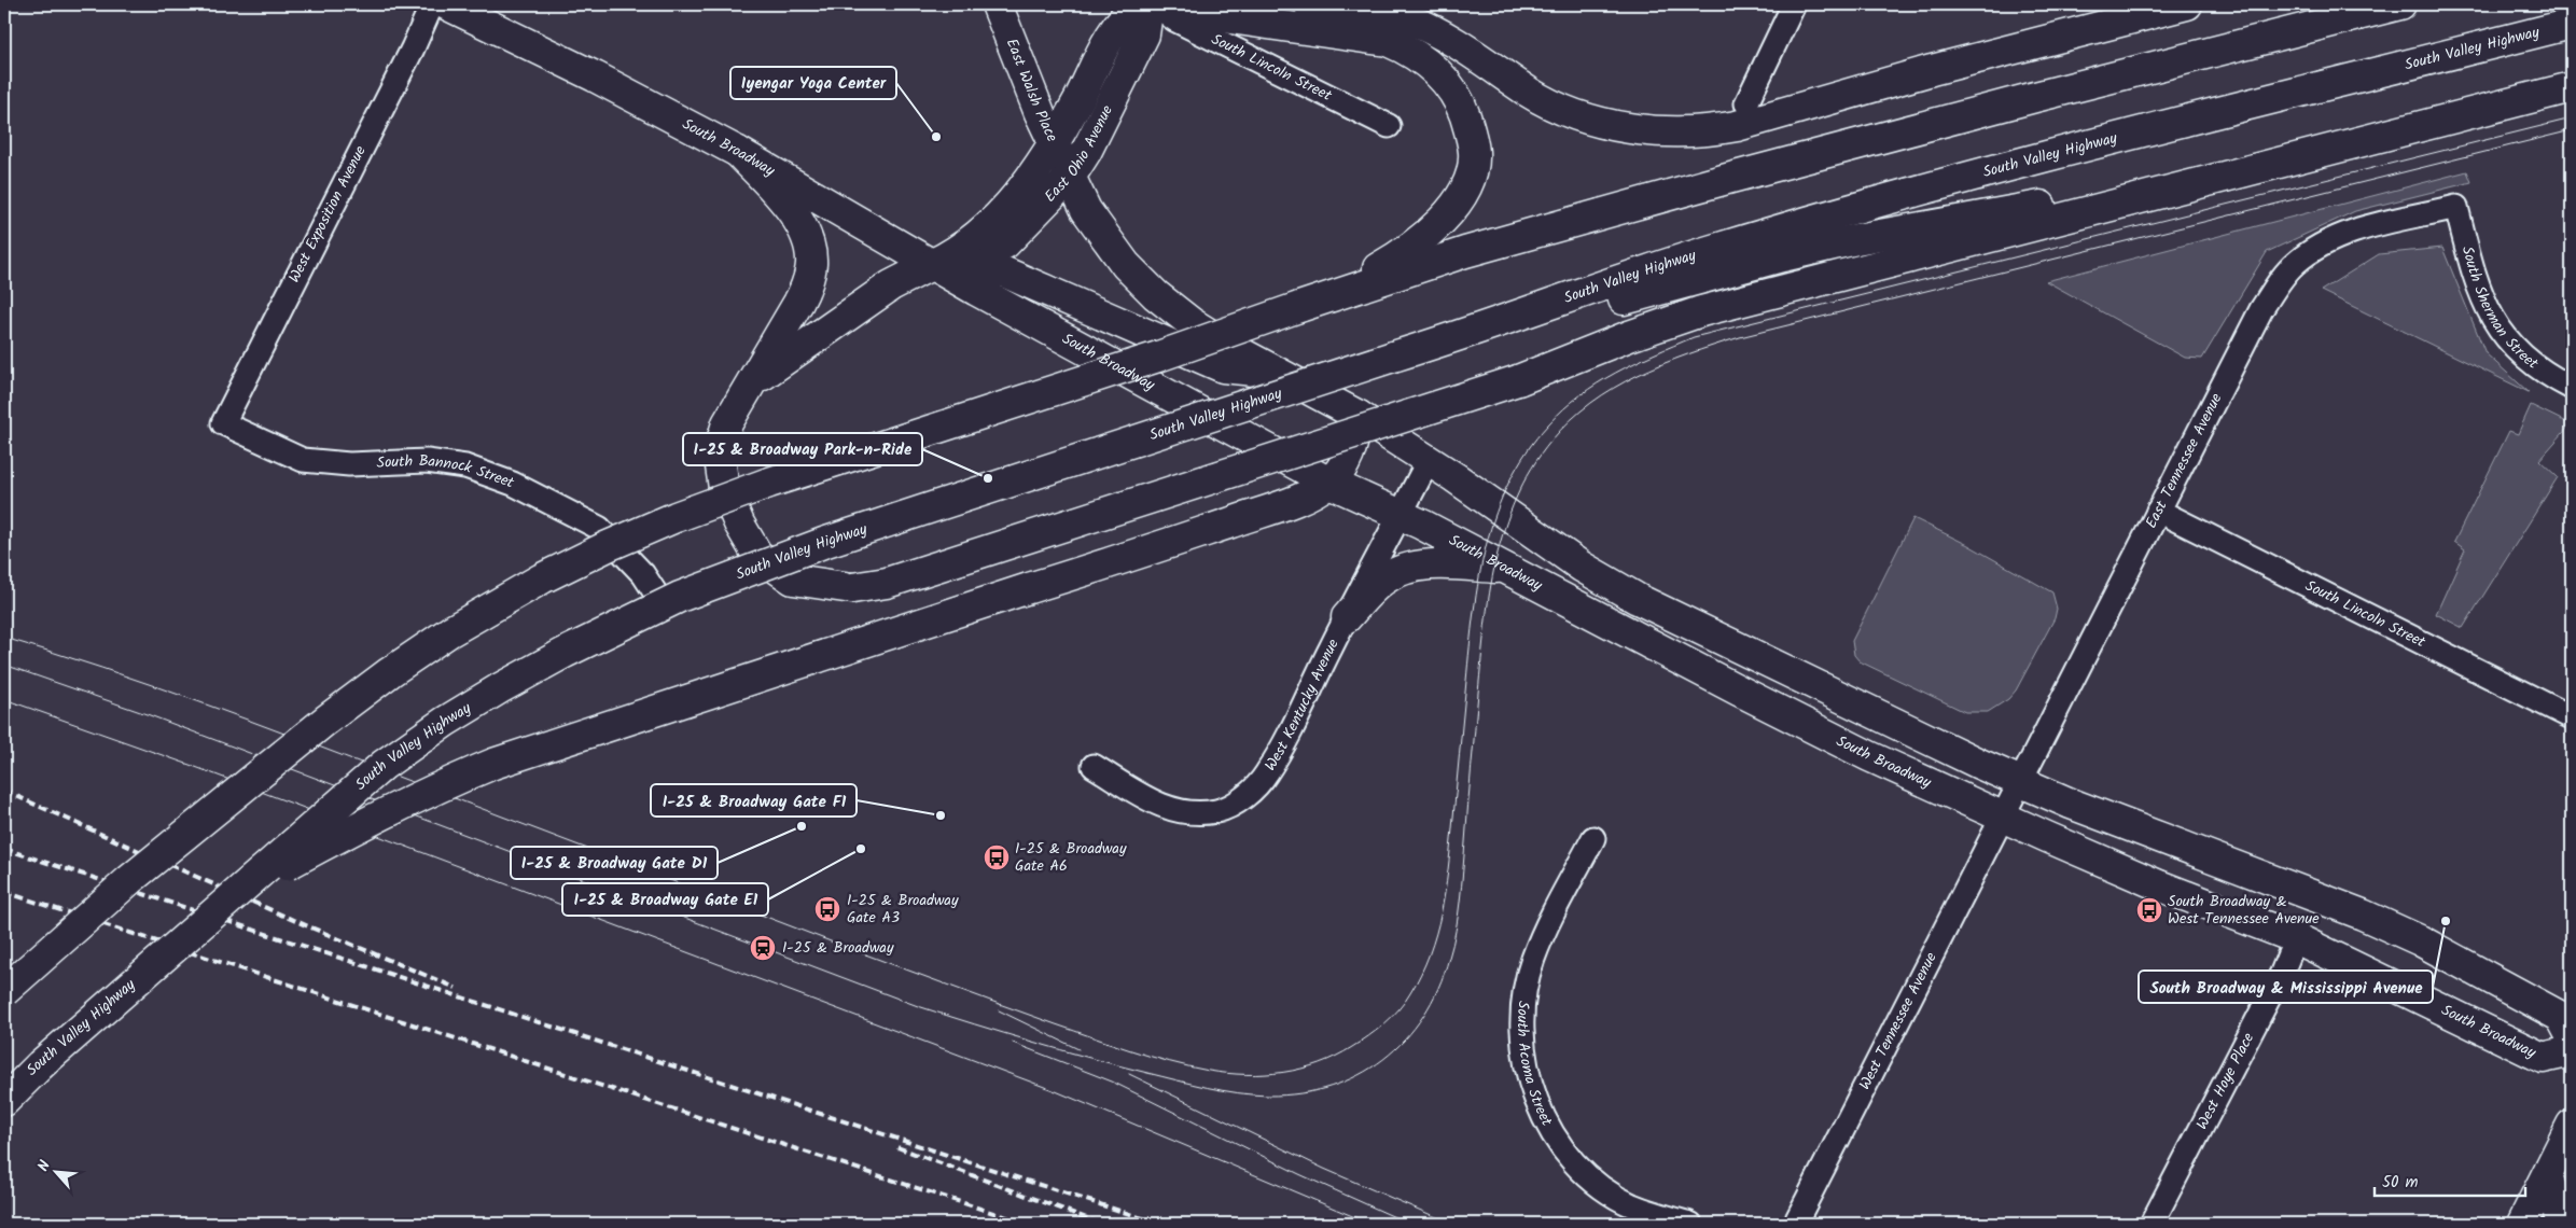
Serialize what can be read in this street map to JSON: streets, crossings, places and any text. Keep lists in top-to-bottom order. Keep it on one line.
{"streets":{"main road":["South Valley Highway","East Walsh Place","South Broadway","East Ohio Avenue"],"street":["South Lincoln Street","West Exposition Avenue","South Sherman Street","East Tennessee Avenue","South Bannock Street","West Kentucky Avenue","West Tennessee Avenue","South Acoma Street","West Hoye Place"]},"crossings":[["South Lincoln Street","East Tennessee Avenue"],["East Walsh Place","East Ohio Avenue"],["South Broadway","East Ohio Avenue"],["South Broadway","East Tennessee Avenue"],["South Broadway","West Kentucky Avenue"],["South Broadway","West Tennessee Avenue"],["South Broadway","West Hoye Place"],["West Exposition Avenue","South Bannock Street"],["South Sherman Street","East Tennessee Avenue"],["East Tennessee Avenue","West Tennessee Avenue"]],"places":{"other":["Iyengar Yoga Center","I-25 & Broadway Park-n-Ride","I-25 & Broadway Gate F1","I-25 & Broadway Gate D1","I-25 & Broadway Gate E1","South Broadway & Mississippi Avenue"],"bus stop":["I-25 & Broadway Gate A6","I-25 & Broadway Gate A3","South Broadway & West Tennessee Avenue"],"station":["I-25 & Broadway"]},"scale_bar":"50 m","north":"top left"}
